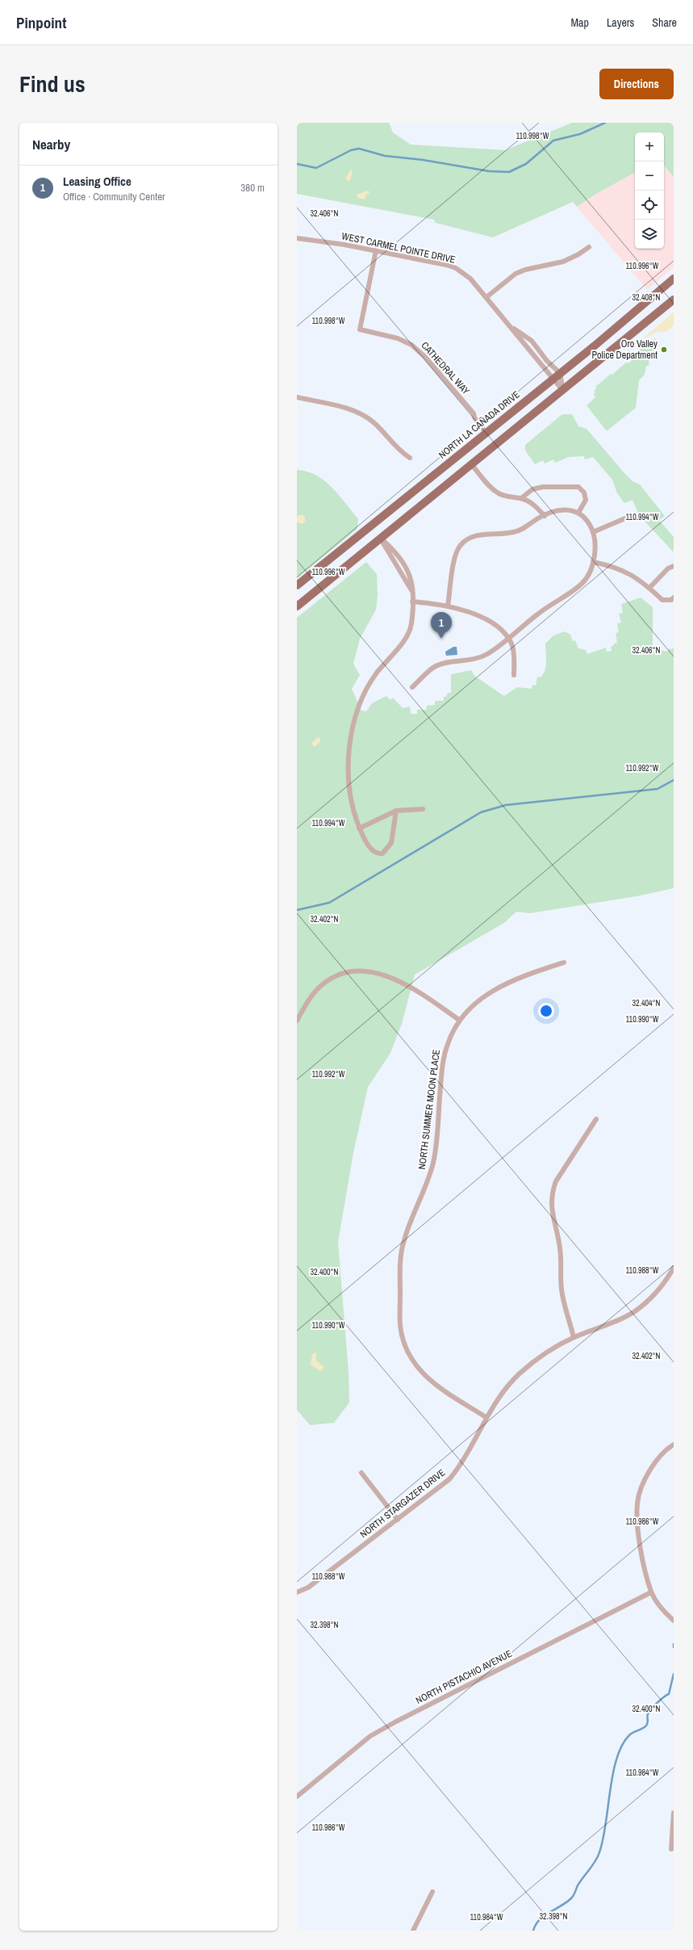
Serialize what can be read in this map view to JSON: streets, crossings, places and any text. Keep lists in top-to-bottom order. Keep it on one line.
{"streets":{"main road":["NORTH LA CAÑADA DRIVE"],"street":["WEST CARMEL POINTE DRIVE","CATHEDRAL WAY","NORTH SUMMER MOON PLACE","NORTH STARGAZER DRIVE","NORTH PISTACHIO AVENUE"]},"crossings":[["WEST CARMEL POINTE DRIVE","CATHEDRAL WAY"],["WEST CARMEL POINTE DRIVE","NORTH LA CAÑADA DRIVE"],["CATHEDRAL WAY","NORTH LA CAÑADA DRIVE"],["NORTH SUMMER MOON PLACE","NORTH STARGAZER DRIVE"]],"places":["Oro Valley Police Department"],"page":{"header":"Pinpoint","nav":["Map","Layers","Share"],"title":"Find us","buttons":"Directions","heading":"Nearby","map_buttons":["+","−"],"list":[{"mark":"1","name":"Leasing Office","note":"Office · Community Center","value":"380 m"}],"pins":"1"},"coordinates":["110.998°W","32.406°N","110.996°W","32.408°N","110.994°W","110.992°W","32.402°N","32.404°N","110.990°W","110.988°W","32.400°N","110.986°W","32.398°N","110.984°W"]}
